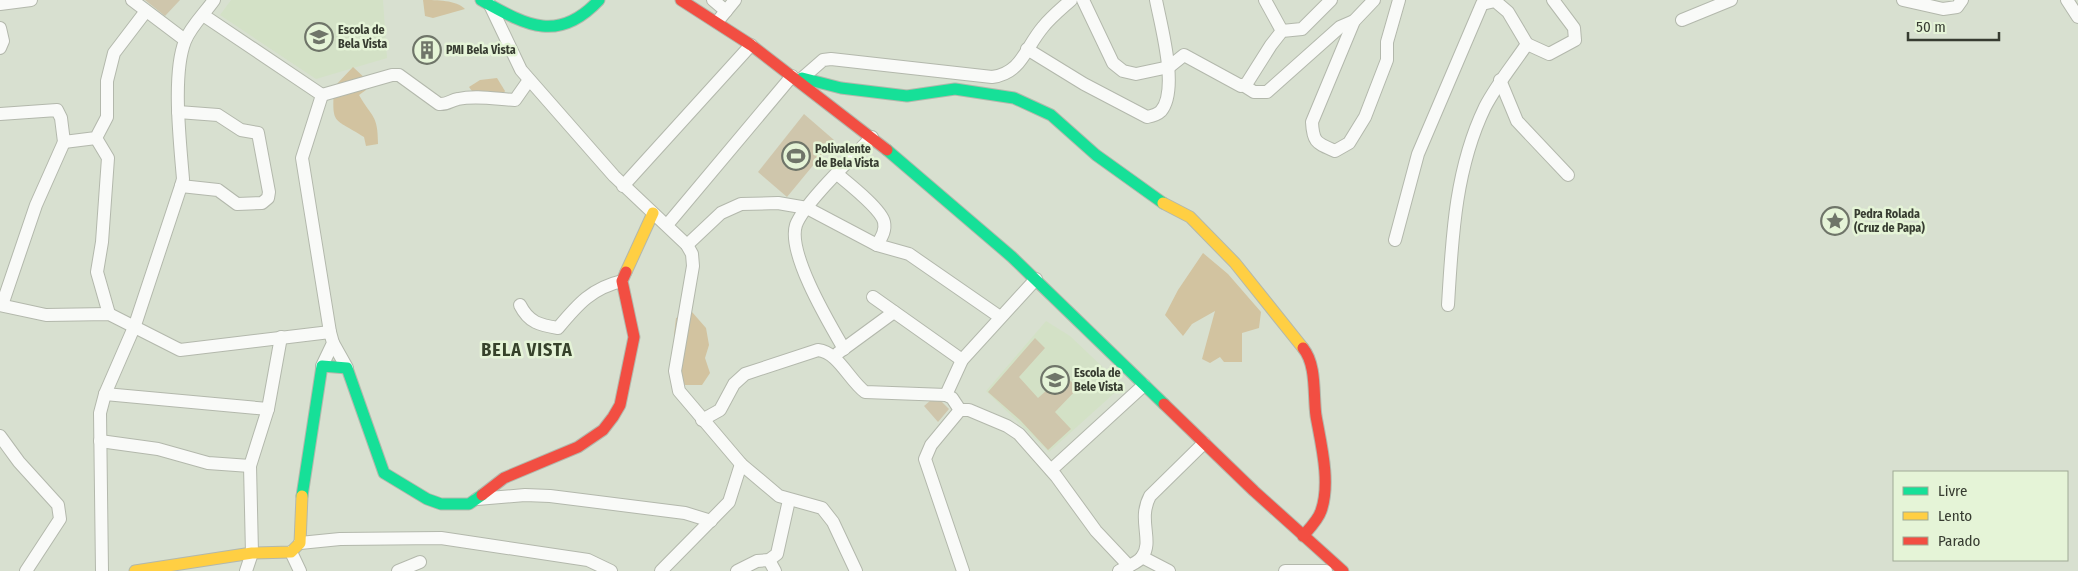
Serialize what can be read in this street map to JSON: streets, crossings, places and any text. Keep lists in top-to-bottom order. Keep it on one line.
{"districts":["BELA VISTA"],"places":{"school or university":["Escola de Bela Vista","Escola de Bele Vista"],"building":["PMI Bela Vista"],"sports":["Polivalente de Bela Vista"],"place":["Pedra Rolada (Cruz de Papa)"]},"legend":["Livre","Lento","Parado"],"scale_bar":"50 m"}
